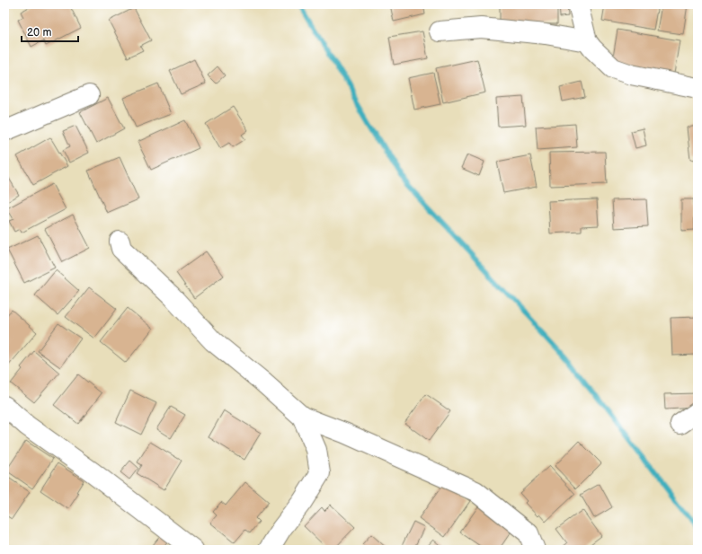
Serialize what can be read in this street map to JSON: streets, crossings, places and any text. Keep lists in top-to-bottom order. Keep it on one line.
{"scale_bar":"20 m"}
